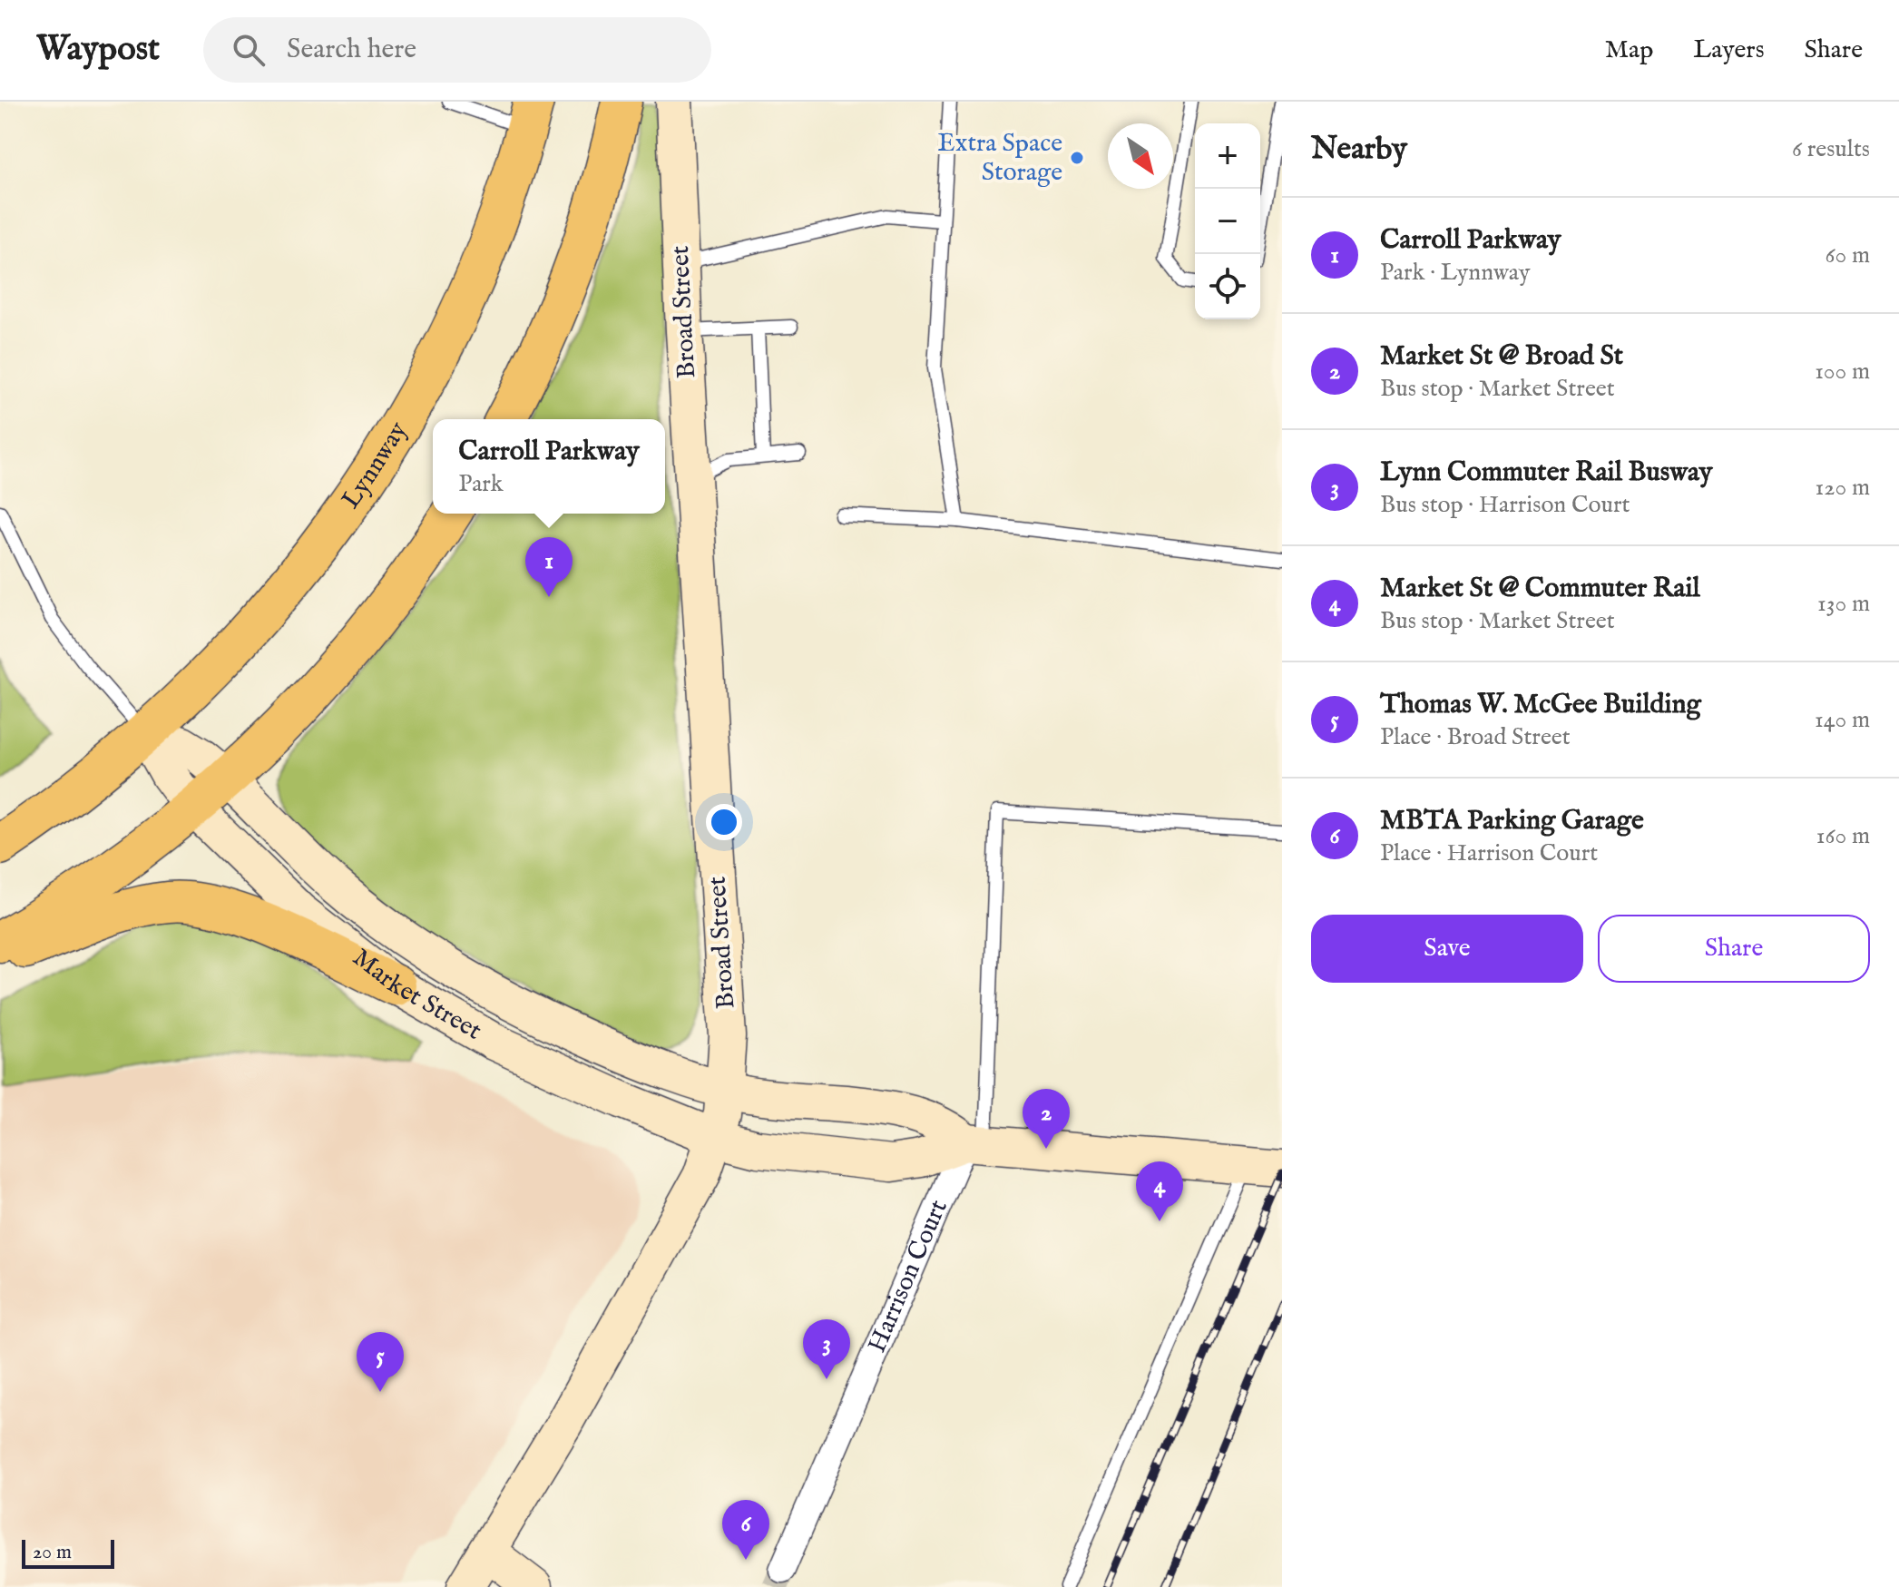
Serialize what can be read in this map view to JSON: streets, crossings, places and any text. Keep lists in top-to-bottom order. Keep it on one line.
{"streets":{"highway":["Lynnway"],"main road":["Broad Street","Market Street"],"street":["Harrison Court"]},"crossings":[["Broad Street","Market Street"]],"places":["Extra Space Storage"],"scale_bar":"20 m","north":"bottom right","page":{"header":"Waypost","search":"Search here","nav":["Map","Layers","Share"],"heading":["Nearby","6 results"],"map_buttons":["+","−"],"list":[{"mark":"1","name":"Carroll Parkway","note":"Park · Lynnway","value":"60 m"},{"mark":"2","name":"Market St @ Broad St","note":"Bus stop · Market Street","value":"100 m"},{"mark":"3","name":"Lynn Commuter Rail Busway","note":"Bus stop · Harrison Court","value":"120 m"},{"mark":"4","name":"Market St @ Commuter Rail","note":"Bus stop · Market Street","value":"130 m"},{"mark":"5","name":"Thomas W. McGee Building","note":"Place · Broad Street","value":"140 m"},{"mark":"6","name":"MBTA Parking Garage","note":"Place · Harrison Court","value":"160 m"}],"popup":["Carroll Parkway","Park"],"pins":["1","2","4","3","5","6"],"buttons":["Save","Share"],"scale":"20 m"}}
